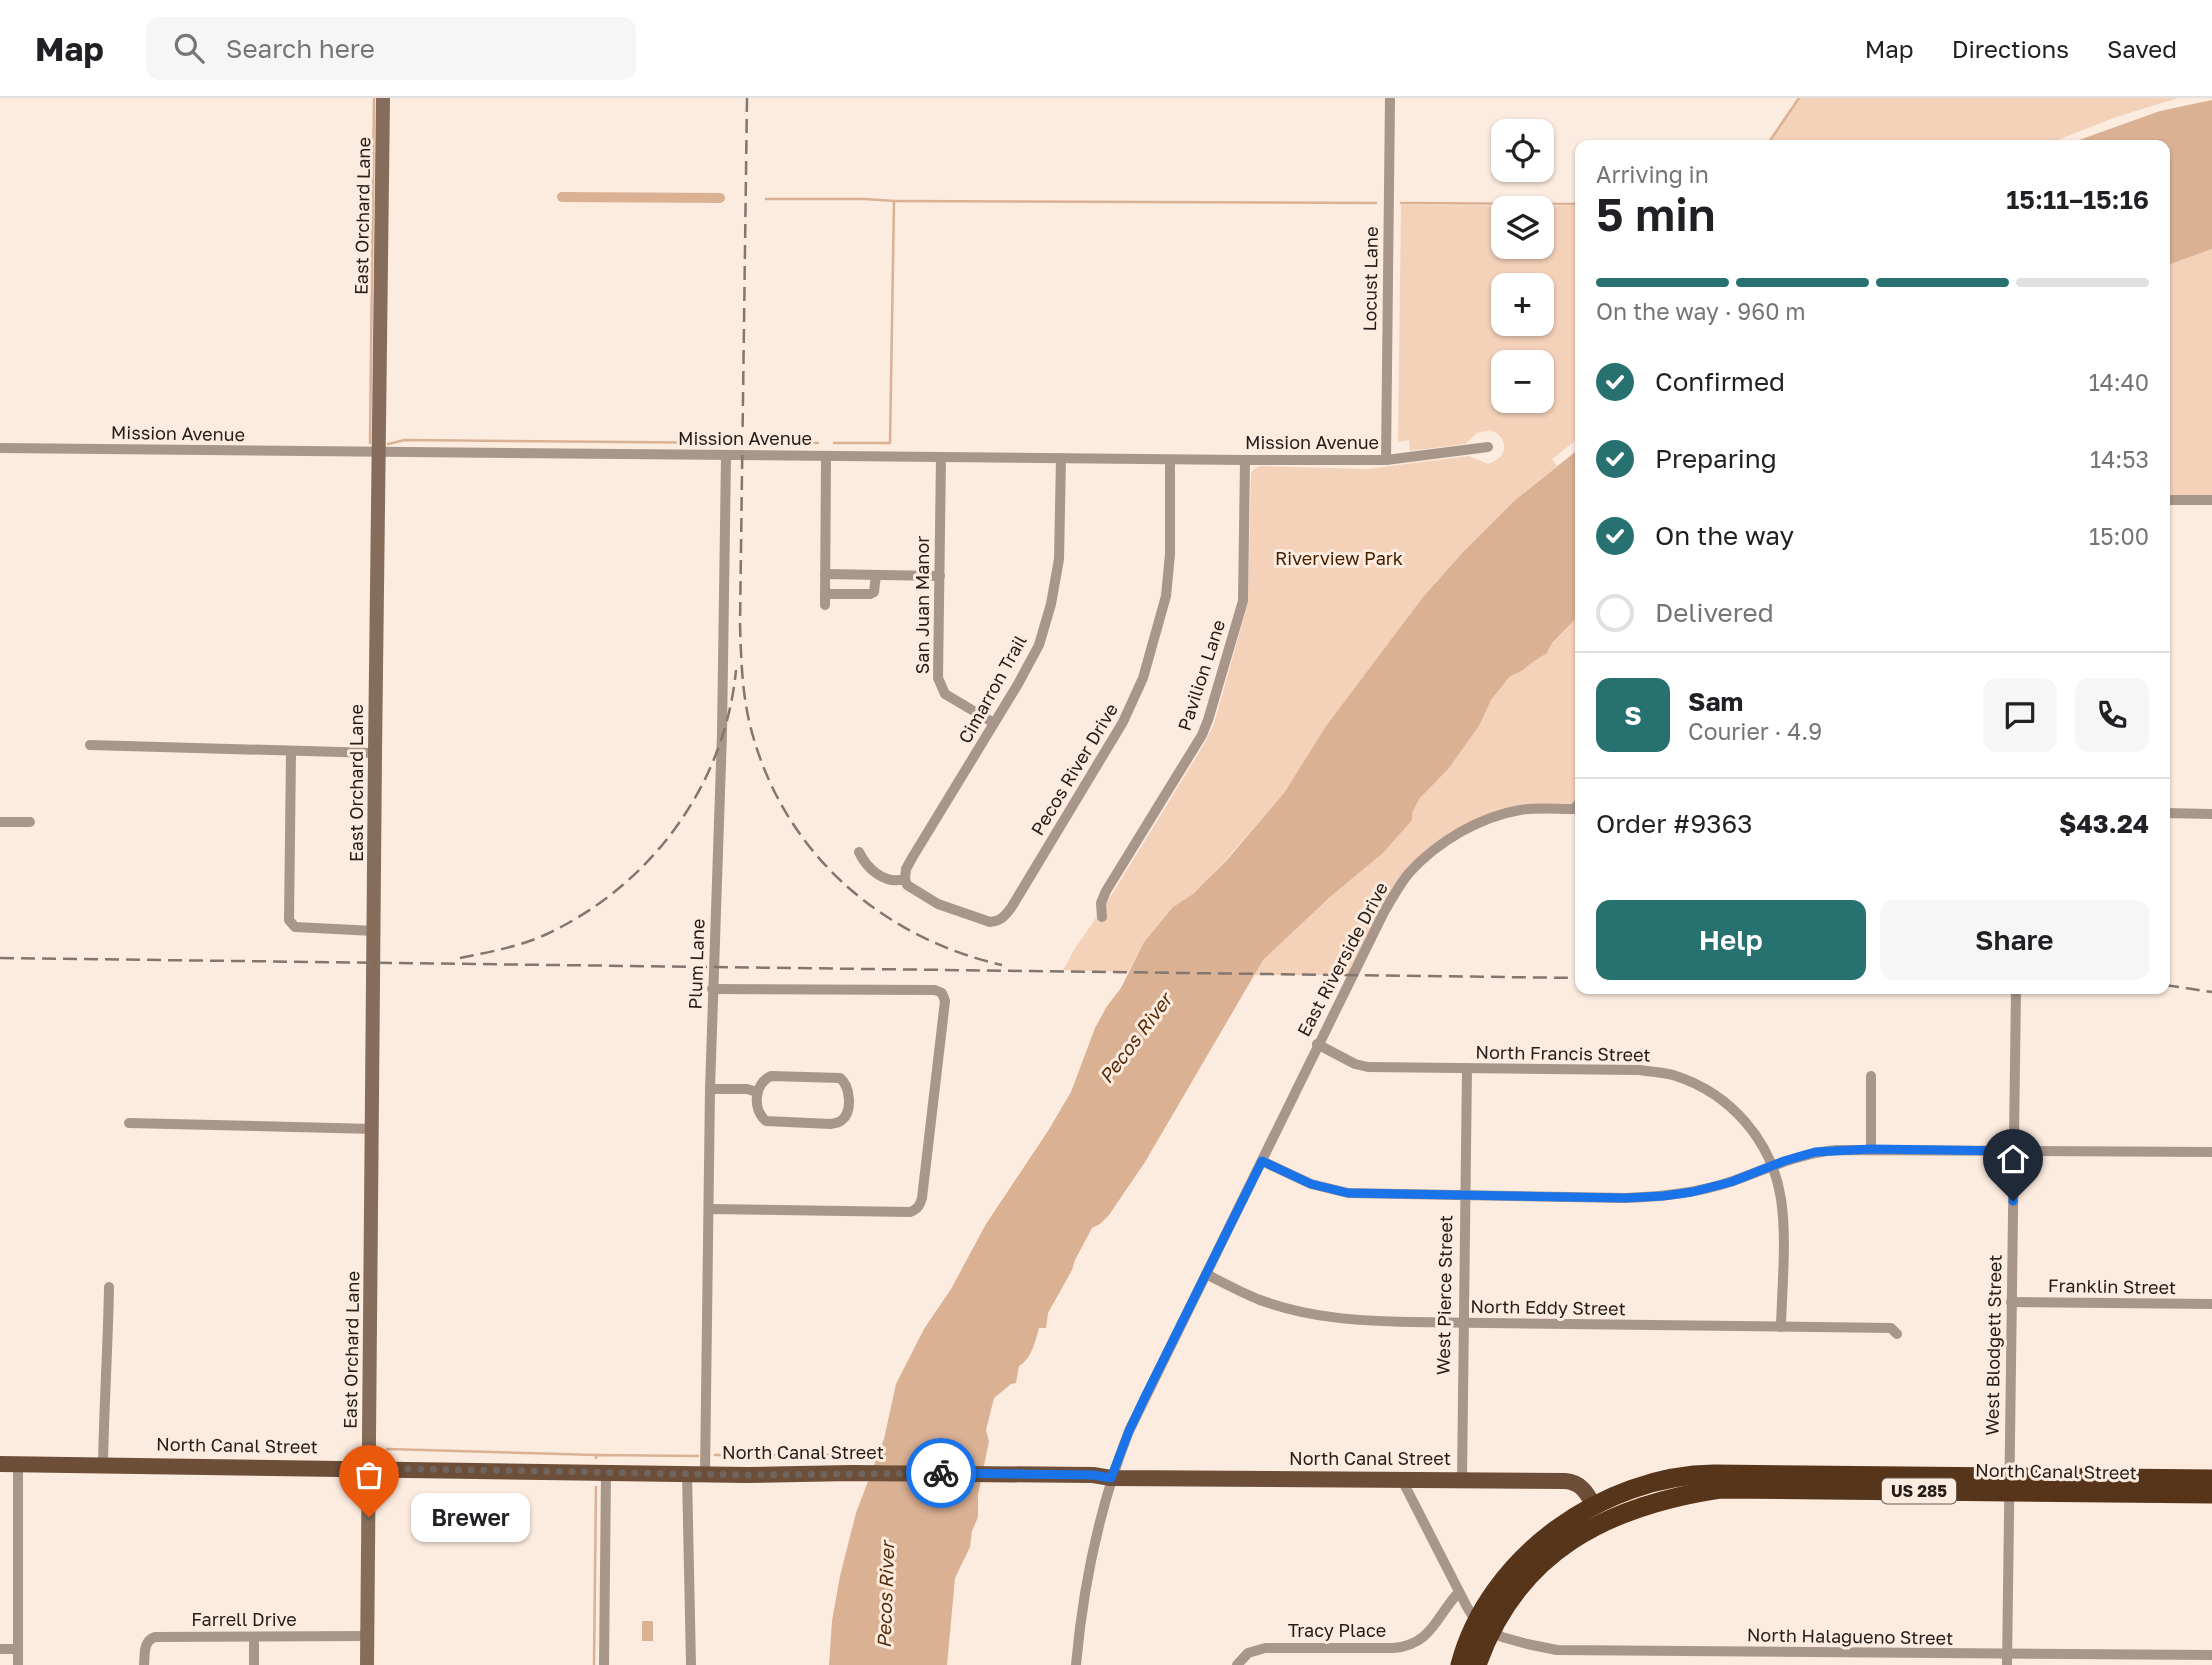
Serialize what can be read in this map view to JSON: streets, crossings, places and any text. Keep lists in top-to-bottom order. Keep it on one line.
{"streets":{"highway":["North Canal Street","US 285"],"street":["East Orchard Lane","Locust Lane","Mission Avenue","San Juan Manor","Pavilion Lane","Cimarron Trail","Pecos River Drive","East Riverside Drive","Plum Lane","North Francis Street","Franklin Street","West Pierce Street","North Eddy Street","West Blodgett Street","Farrell Drive","Tracy Place","North Halagueno Street"]},"crossings":[["East Orchard Lane","Mission Avenue"],["East Orchard Lane","North Canal Street"],["East Orchard Lane","Farrell Drive"],["Locust Lane","Mission Avenue"],["Mission Avenue","San Juan Manor"],["Mission Avenue","Pavilion Lane"],["Mission Avenue","Cimarron Trail"],["Mission Avenue","Pecos River Drive"],["Mission Avenue","Plum Lane"],["San Juan Manor","Cimarron Trail"],["Cimarron Trail","Pecos River Drive"],["East Riverside Drive","North Francis Street"],["East Riverside Drive","North Eddy Street"],["East Riverside Drive","North Canal Street"],["Plum Lane","North Canal Street"],["North Francis Street","West Pierce Street"],["North Francis Street","North Eddy Street"],["Franklin Street","West Blodgett Street"],["West Pierce Street","North Eddy Street"],["West Pierce Street","North Canal Street"],["West Blodgett Street","North Canal Street"],["West Blodgett Street","North Halagueno Street"],["North Canal Street","US 285"],["North Canal Street","North Halagueno Street"],["US 285","North Halagueno Street"]],"water":["Pecos River"],"parks":["Riverview Park"],"places":["Brewer"],"page":{"header":"Map","search":"Search here","nav":["Map","Directions","Saved"],"map_buttons":["+","−"],"heading":["5 min","Arriving in","15:11–15:16"],"panel":["Sam","Courier · 4.9","Order #9363","$43.24"],"bar":"On the way · 960 m","list":[["Confirmed","14:40"],["Preparing","14:53"],["On the way","15:00"],"Delivered"],"round":"S","buttons":["Help","Share"],"bubble":"Brewer"}}
